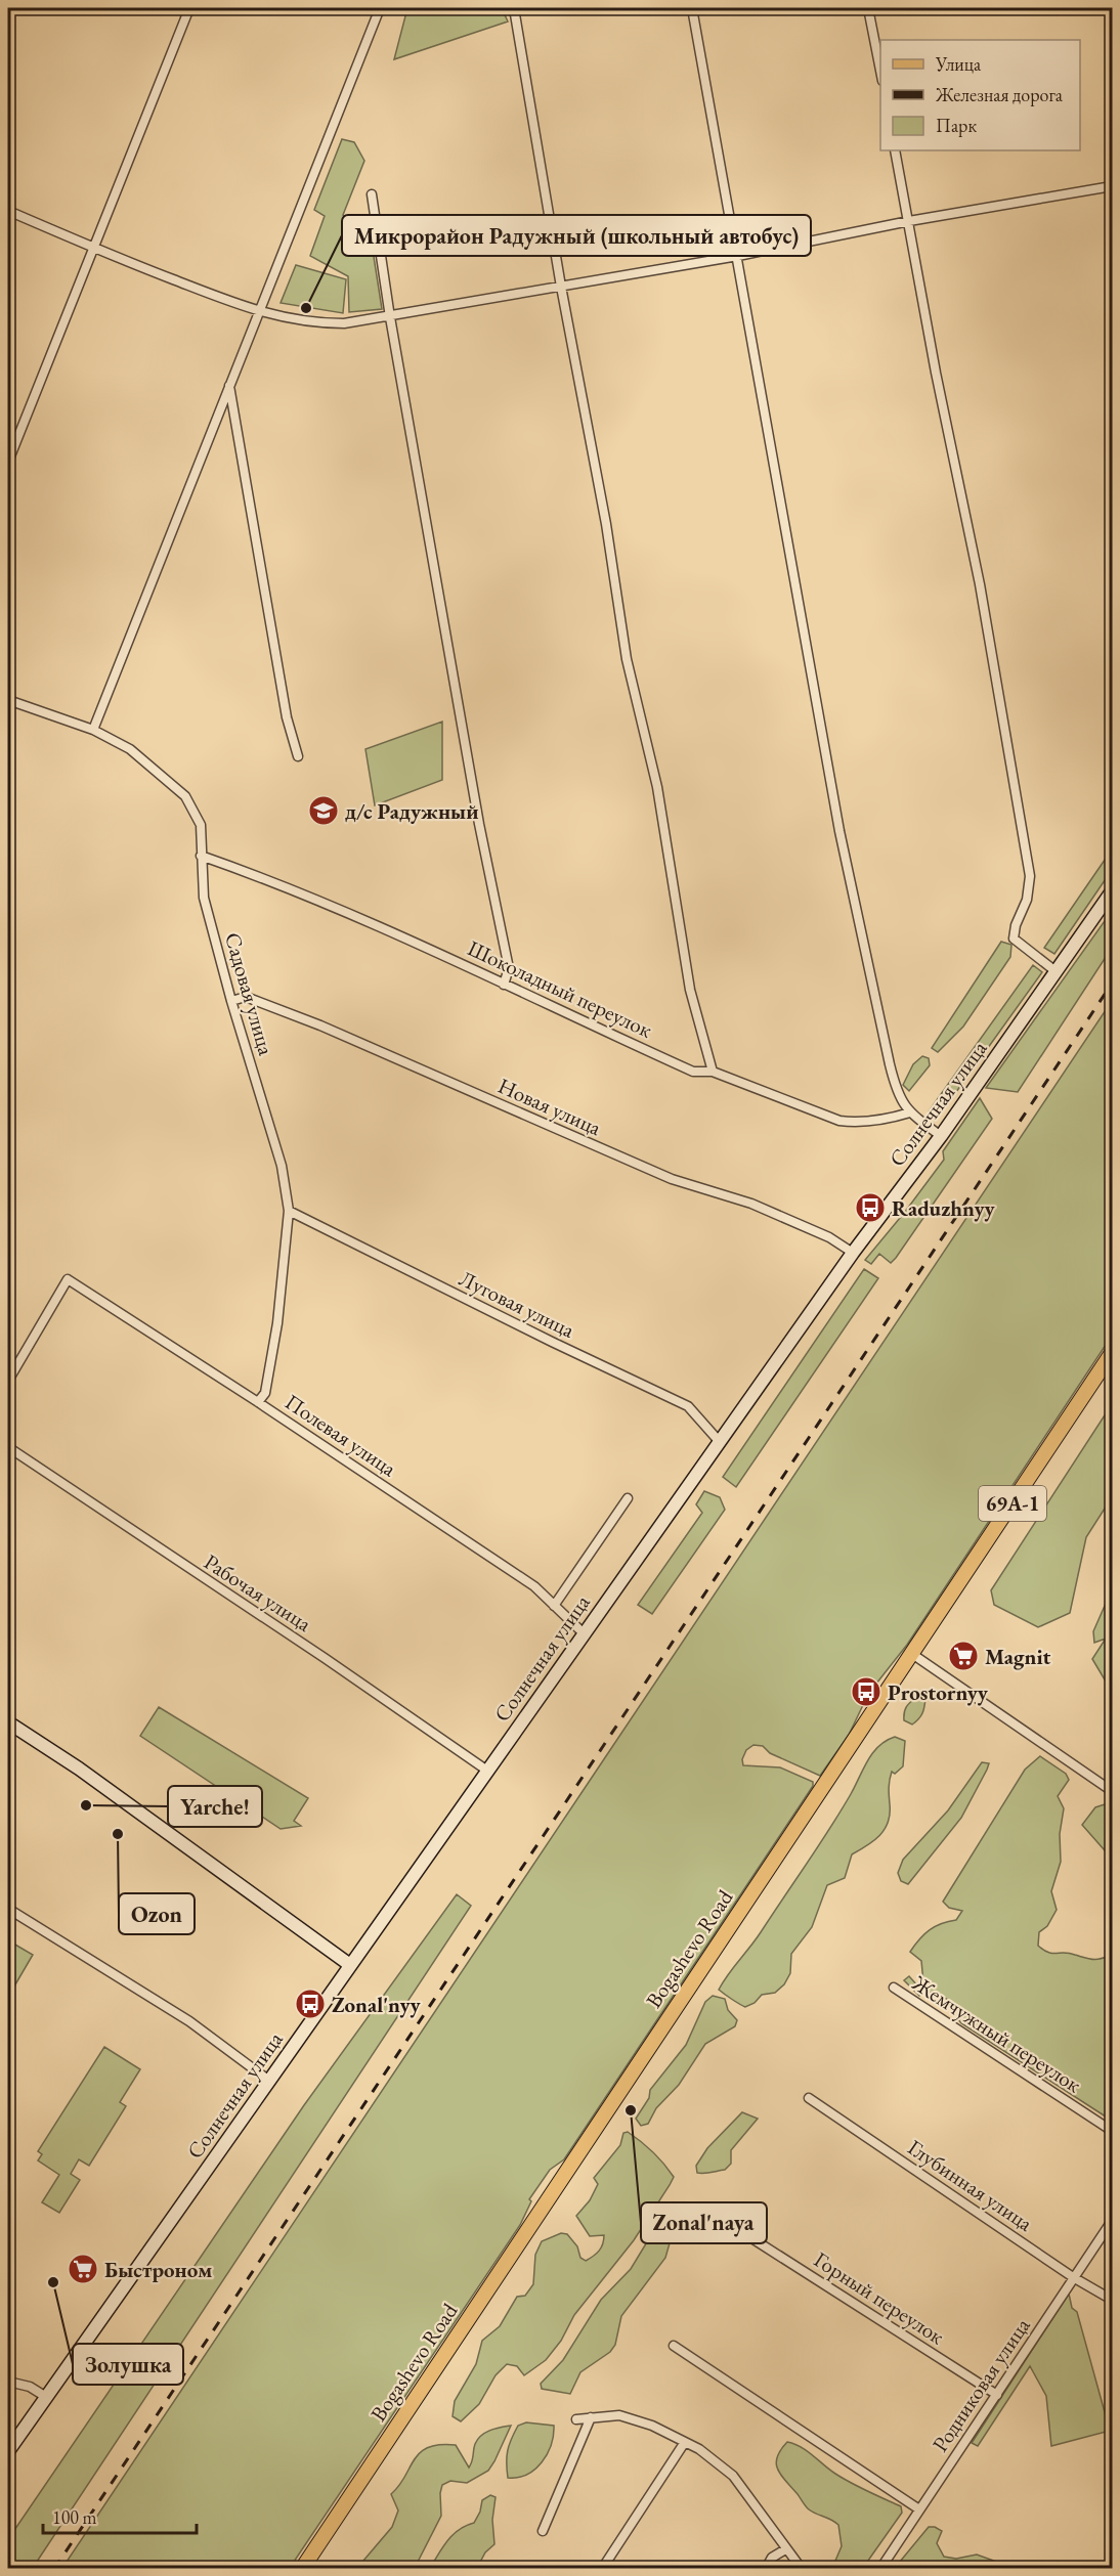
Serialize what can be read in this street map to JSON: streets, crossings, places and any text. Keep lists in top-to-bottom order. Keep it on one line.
{"streets":{"main road":["69А-1","Bogashevo Road"],"street":["Шоколадный переулок","Садовая улица","Солнечная улица","Новая улица","Луговая улица","Полевая улица","Рабочая улица","Жемчужный переулок","Глубинная улица","Горный переулок","Родниковая улица"]},"crossings":[["Шоколадный переулок","Садовая улица"],["Садовая улица","Новая улица"],["Садовая улица","Луговая улица"],["Садовая улица","Полевая улица"],["Солнечная улица","Новая улица"],["Солнечная улица","Луговая улица"],["Солнечная улица","Полевая улица"],["Солнечная улица","Рабочая улица"],["Глубинная улица","Родниковая улица"],["Горный переулок","Родниковая улица"]],"places":{"other":["Микрорайон Радужный (школьный автобус)","Yarche!","Ozon","Zonal'naya","Золушка"],"school or university":["д/с Радужный"],"bus stop":["Raduzhnyy","Prostornyy","Zonal'nyy"],"supermarket":["Magnit","Быстроном"]},"legend":["Улица","Железная дорога","Парк"],"scale_bar":"100 m"}
